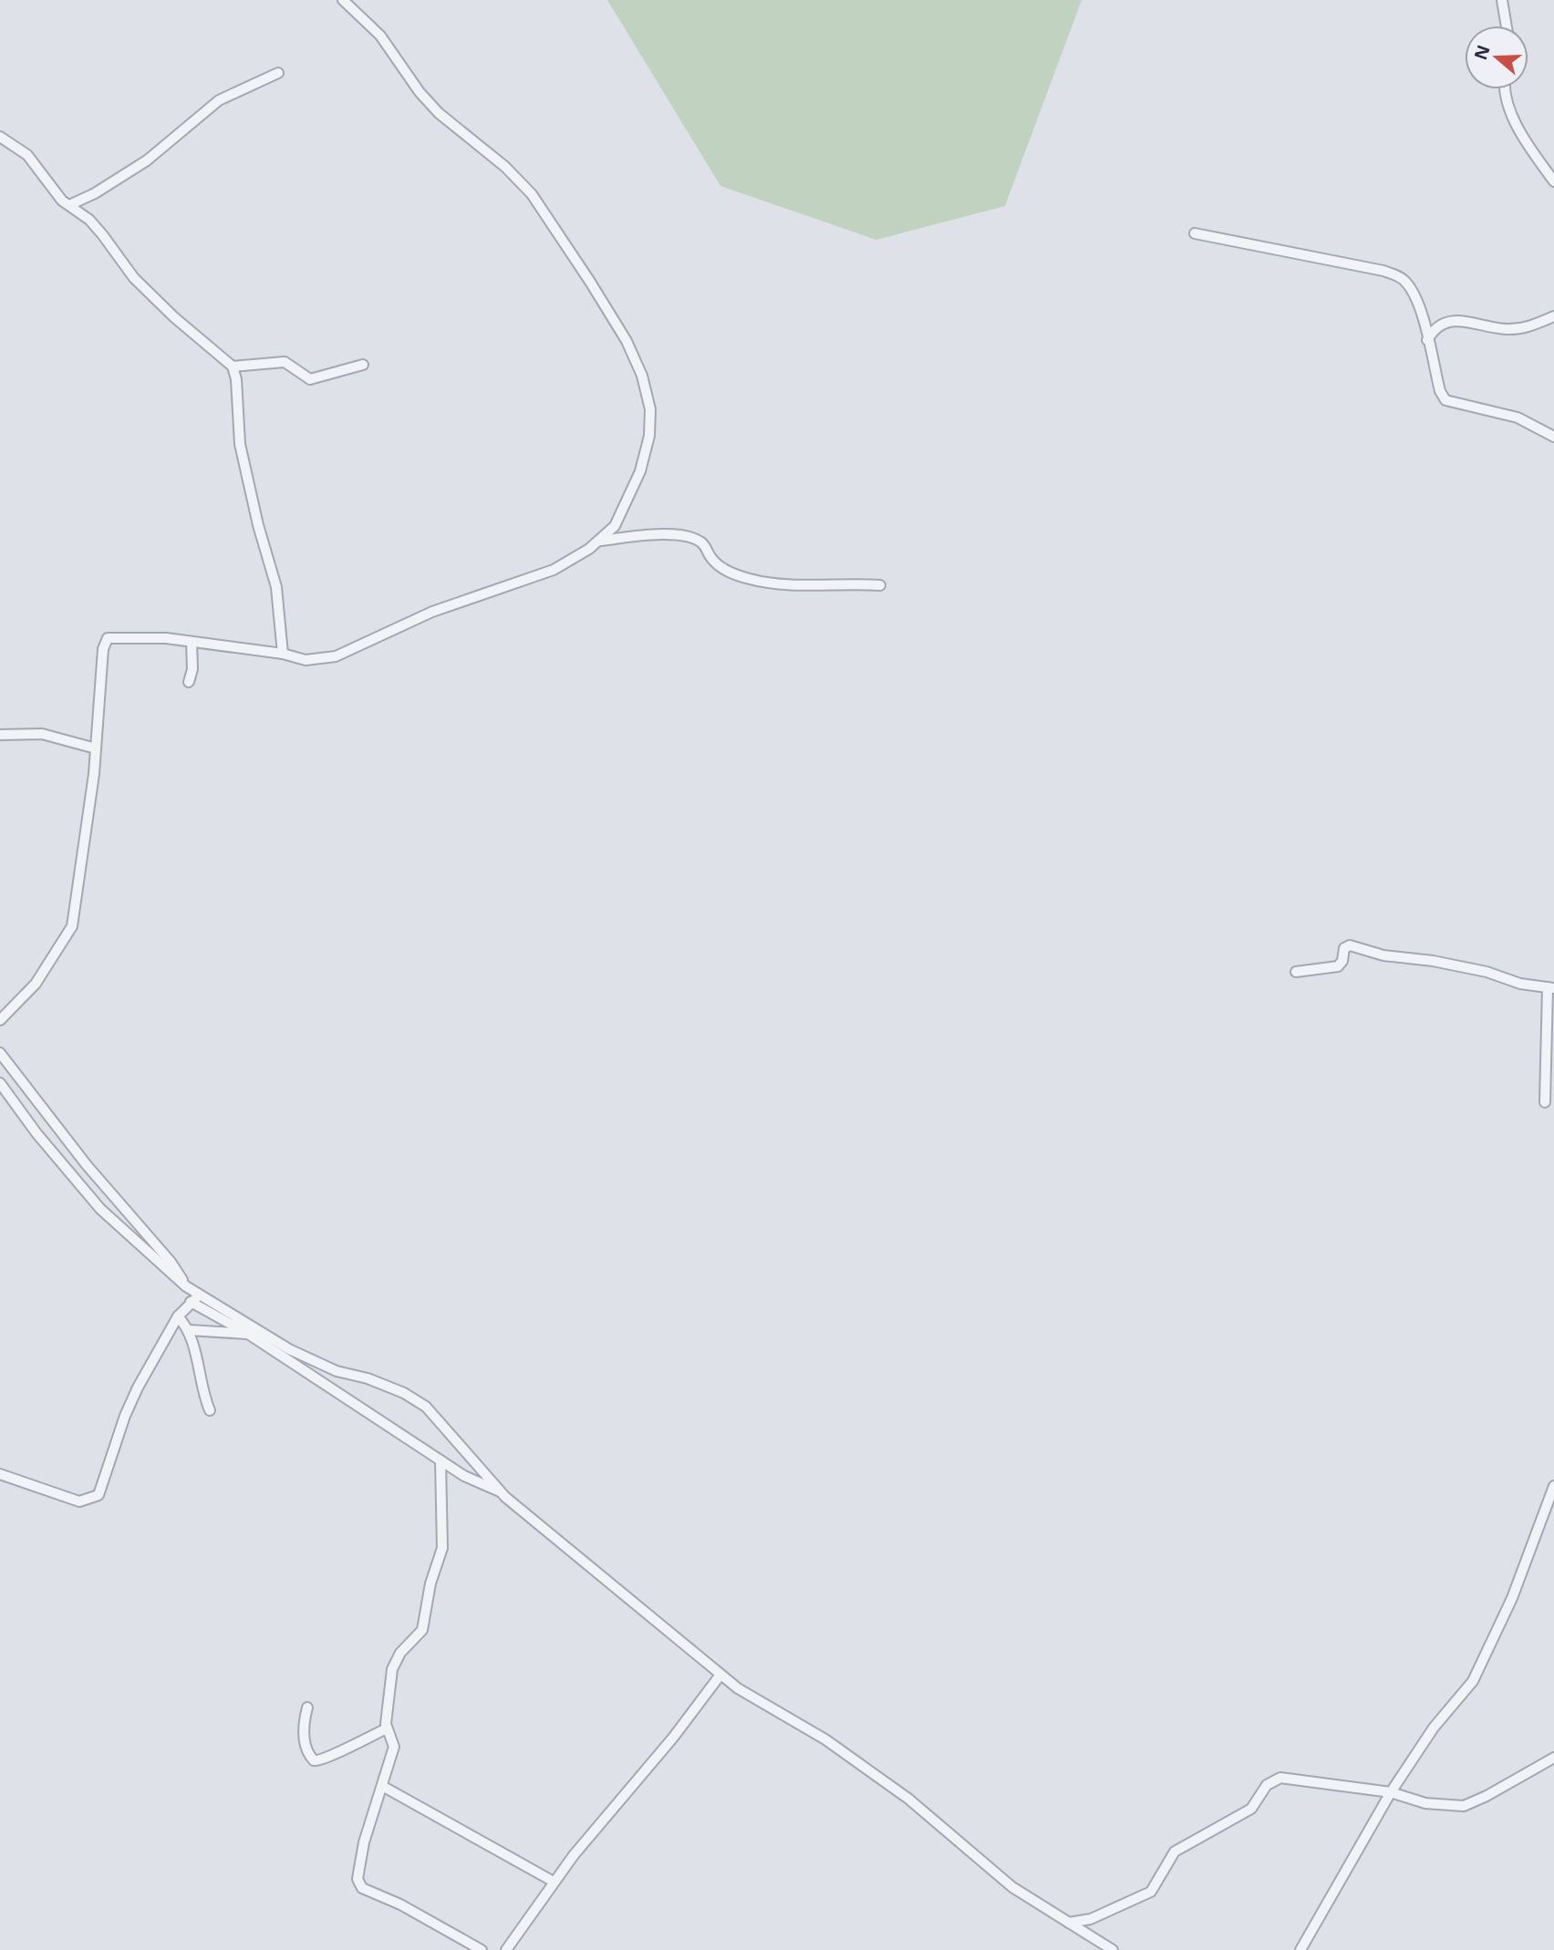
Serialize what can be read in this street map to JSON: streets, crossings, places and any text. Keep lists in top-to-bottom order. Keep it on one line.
{"north":"left"}
